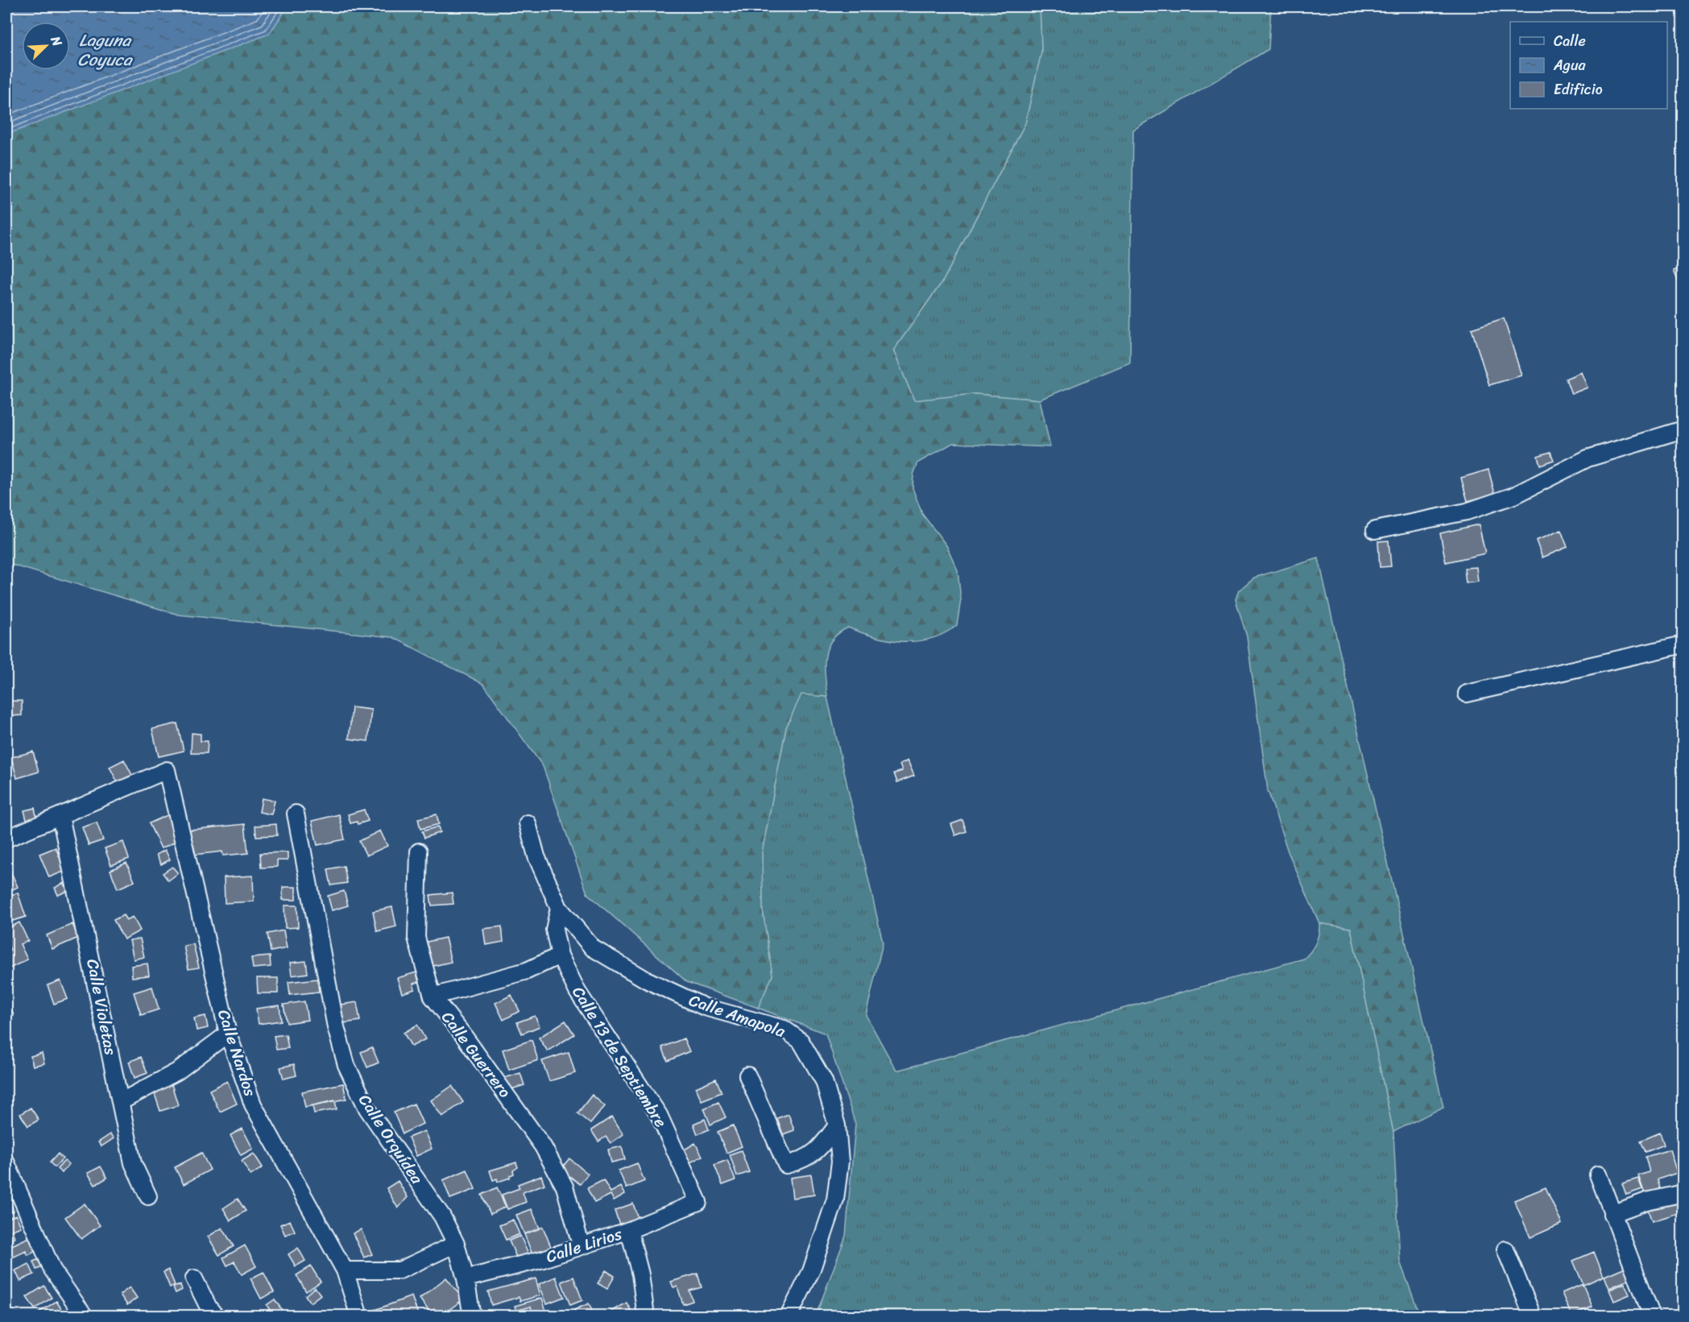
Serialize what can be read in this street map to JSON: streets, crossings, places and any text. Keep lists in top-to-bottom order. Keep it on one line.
{"streets":{"street":["Calle Violetas","Calle Amapola","Calle Nardos","Calle Guerrero","Calle 13 de Septiembre","Calle Orquídea","Calle Lirios"]},"crossings":[["Calle Violetas","Calle Nardos"],["Calle Amapola","Calle 13 de Septiembre"],["Calle Guerrero","Calle Lirios"],["Calle 13 de Septiembre","Calle Lirios"],["Calle Orquídea","Calle Lirios"]],"water":["Laguna Coyuca"],"legend":["Calle","Agua","Edificio"],"north":"top right"}
